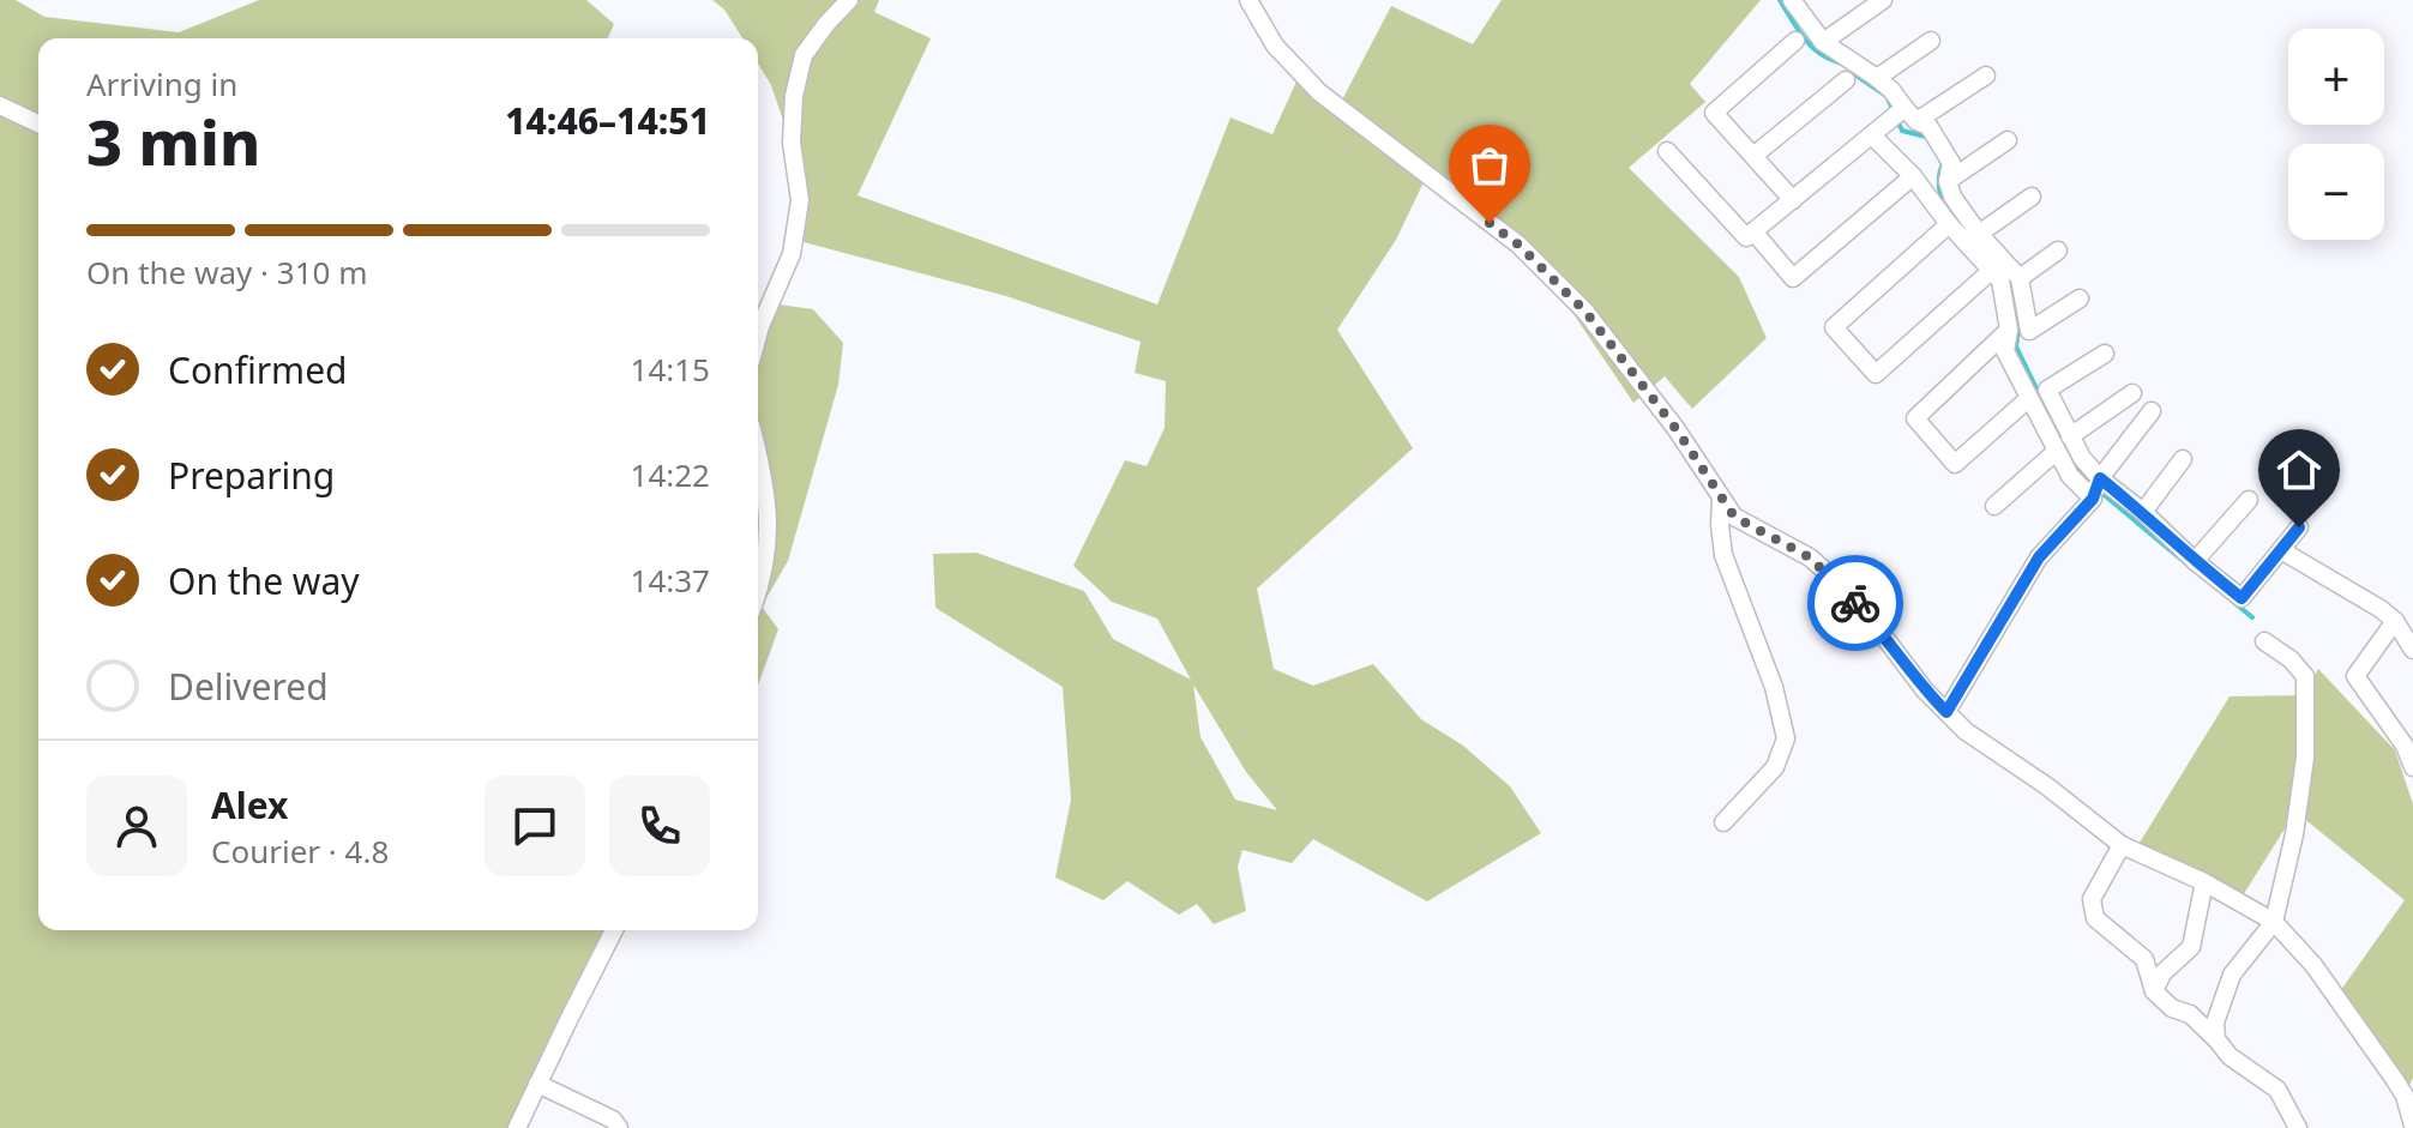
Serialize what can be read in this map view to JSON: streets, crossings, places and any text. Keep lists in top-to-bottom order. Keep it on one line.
{"page":{"map_buttons":["+","−"],"heading":["3 min","Arriving in","14:46–14:51"],"panel":["Alex","Courier · 4.8"],"bar":"On the way · 310 m","list":[["Confirmed","14:15"],["Preparing","14:22"],["On the way","14:37"],"Delivered"]}}
